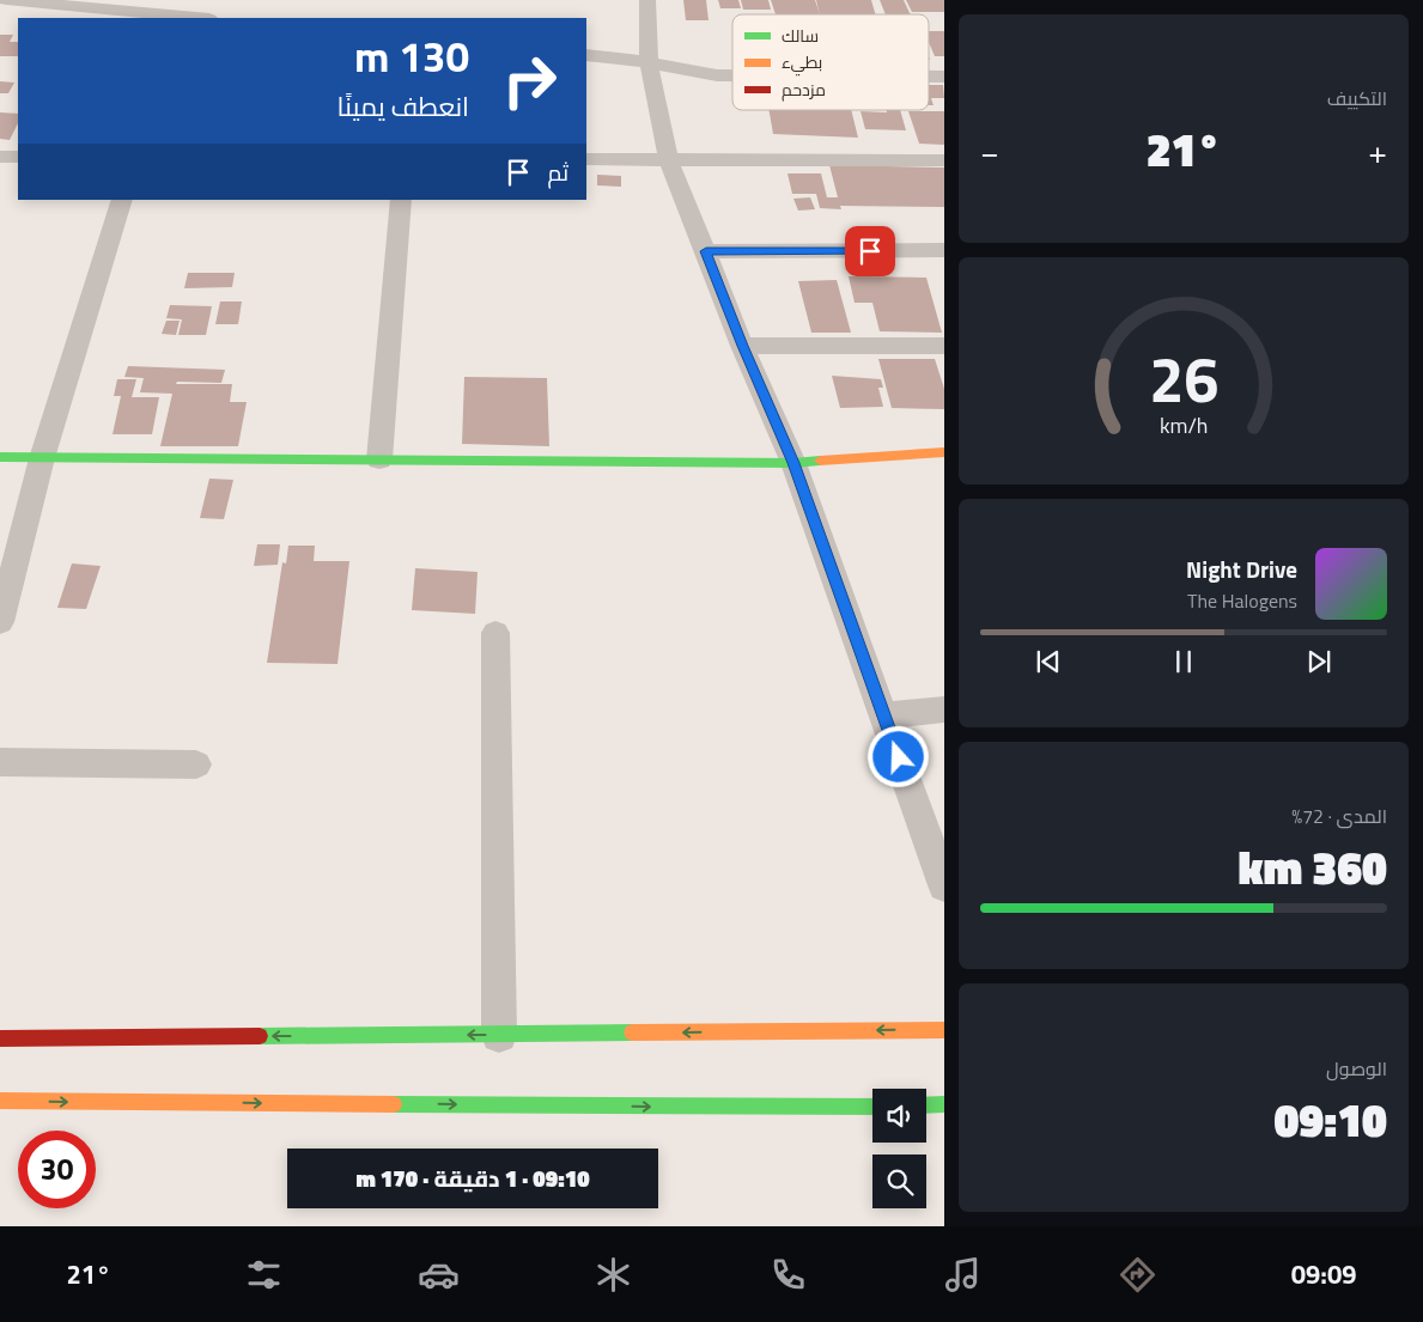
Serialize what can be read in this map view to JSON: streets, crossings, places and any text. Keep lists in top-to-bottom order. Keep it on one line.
{"legend":["سالك","بطيء","مزدحم"],"page":{"tile":["التكييف",["المدى · 72%","360 km"],["الوصول","09:10"]],"turn":["130 m","انعطف يمينًا"],"heat":["−","21°","+"],"then":"ثم","song":["Night Drive","The Halogens"],"limit":"30","trip":"09:10 · 1 دقيقة · 170 m","tabs":["09:09","21°"],"gauge":["26","km/h"]}}
